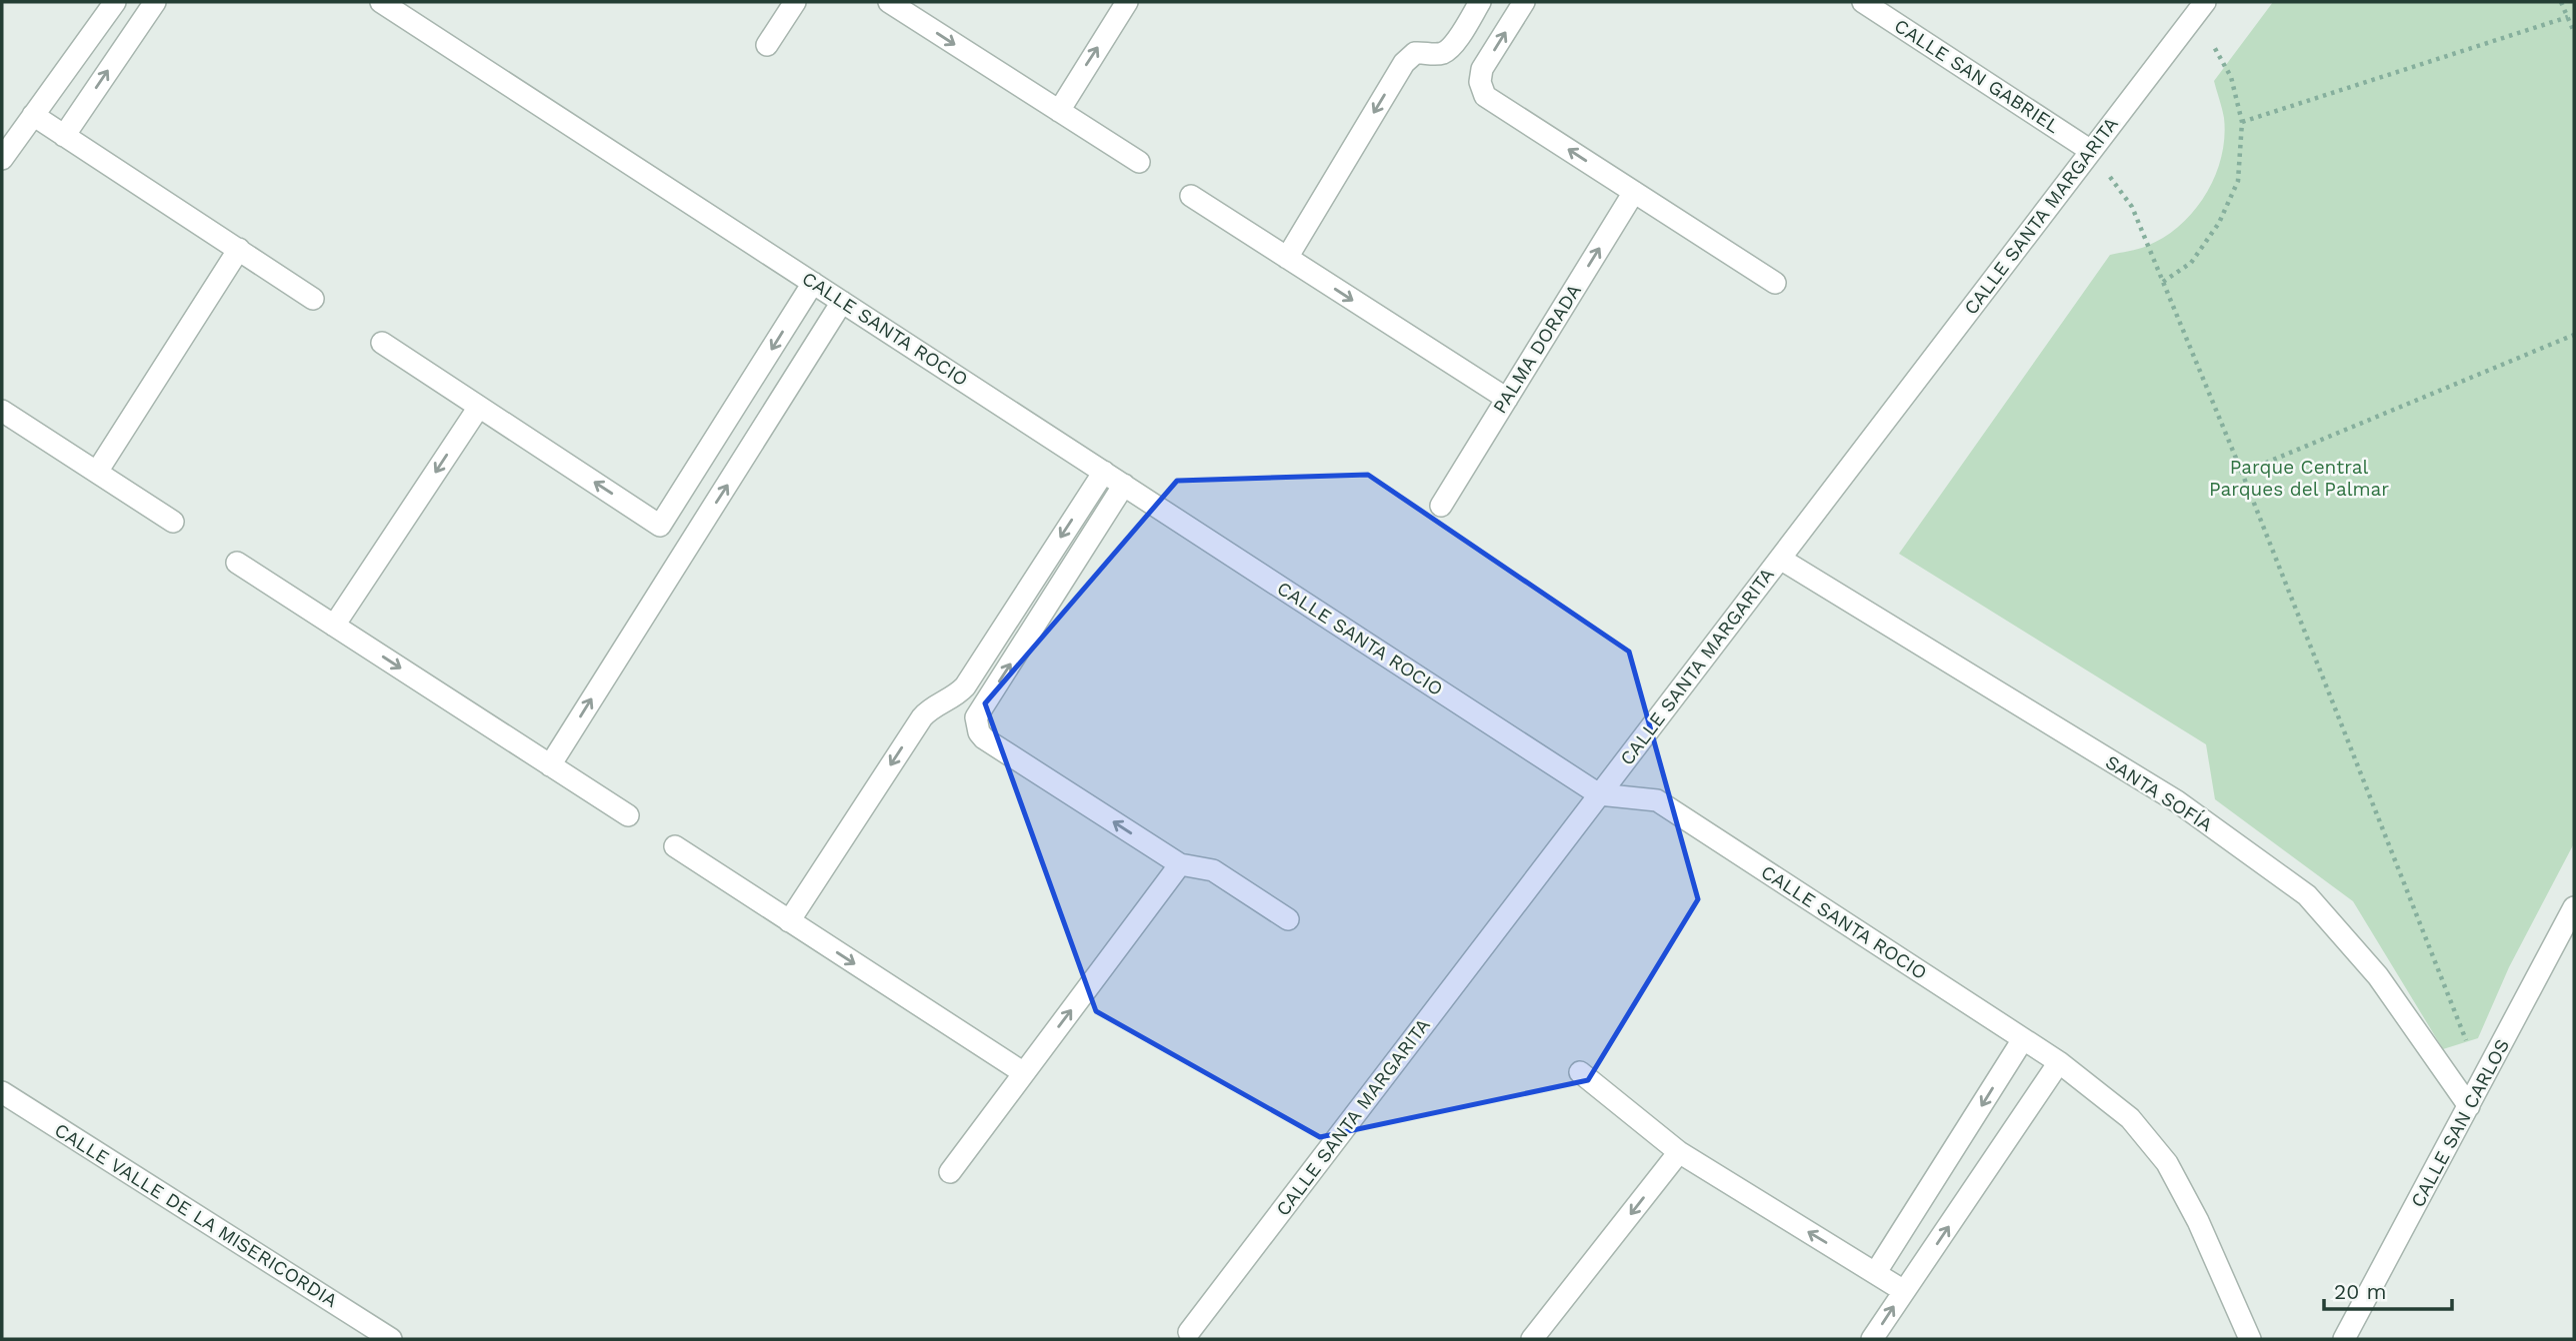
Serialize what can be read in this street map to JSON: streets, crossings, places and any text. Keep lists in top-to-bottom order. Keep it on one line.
{"streets":{"street":["CALLE SAN GABRIEL","CALLE SANTA MARGARITA","CALLE SANTA ROCIO","PALMA DORADA","SANTA SOFÍA","CALLE SAN CARLOS","CALLE VALLE DE LA MISERICORDIA"]},"crossings":[["CALLE SAN GABRIEL","CALLE SANTA MARGARITA"],["CALLE SANTA MARGARITA","CALLE SANTA ROCIO"],["CALLE SANTA MARGARITA","SANTA SOFÍA"],["SANTA SOFÍA","CALLE SAN CARLOS"]],"one_way":["PALMA DORADA"],"parks":["Parque Central Parques del Palmar"],"scale_bar":"20 m"}
